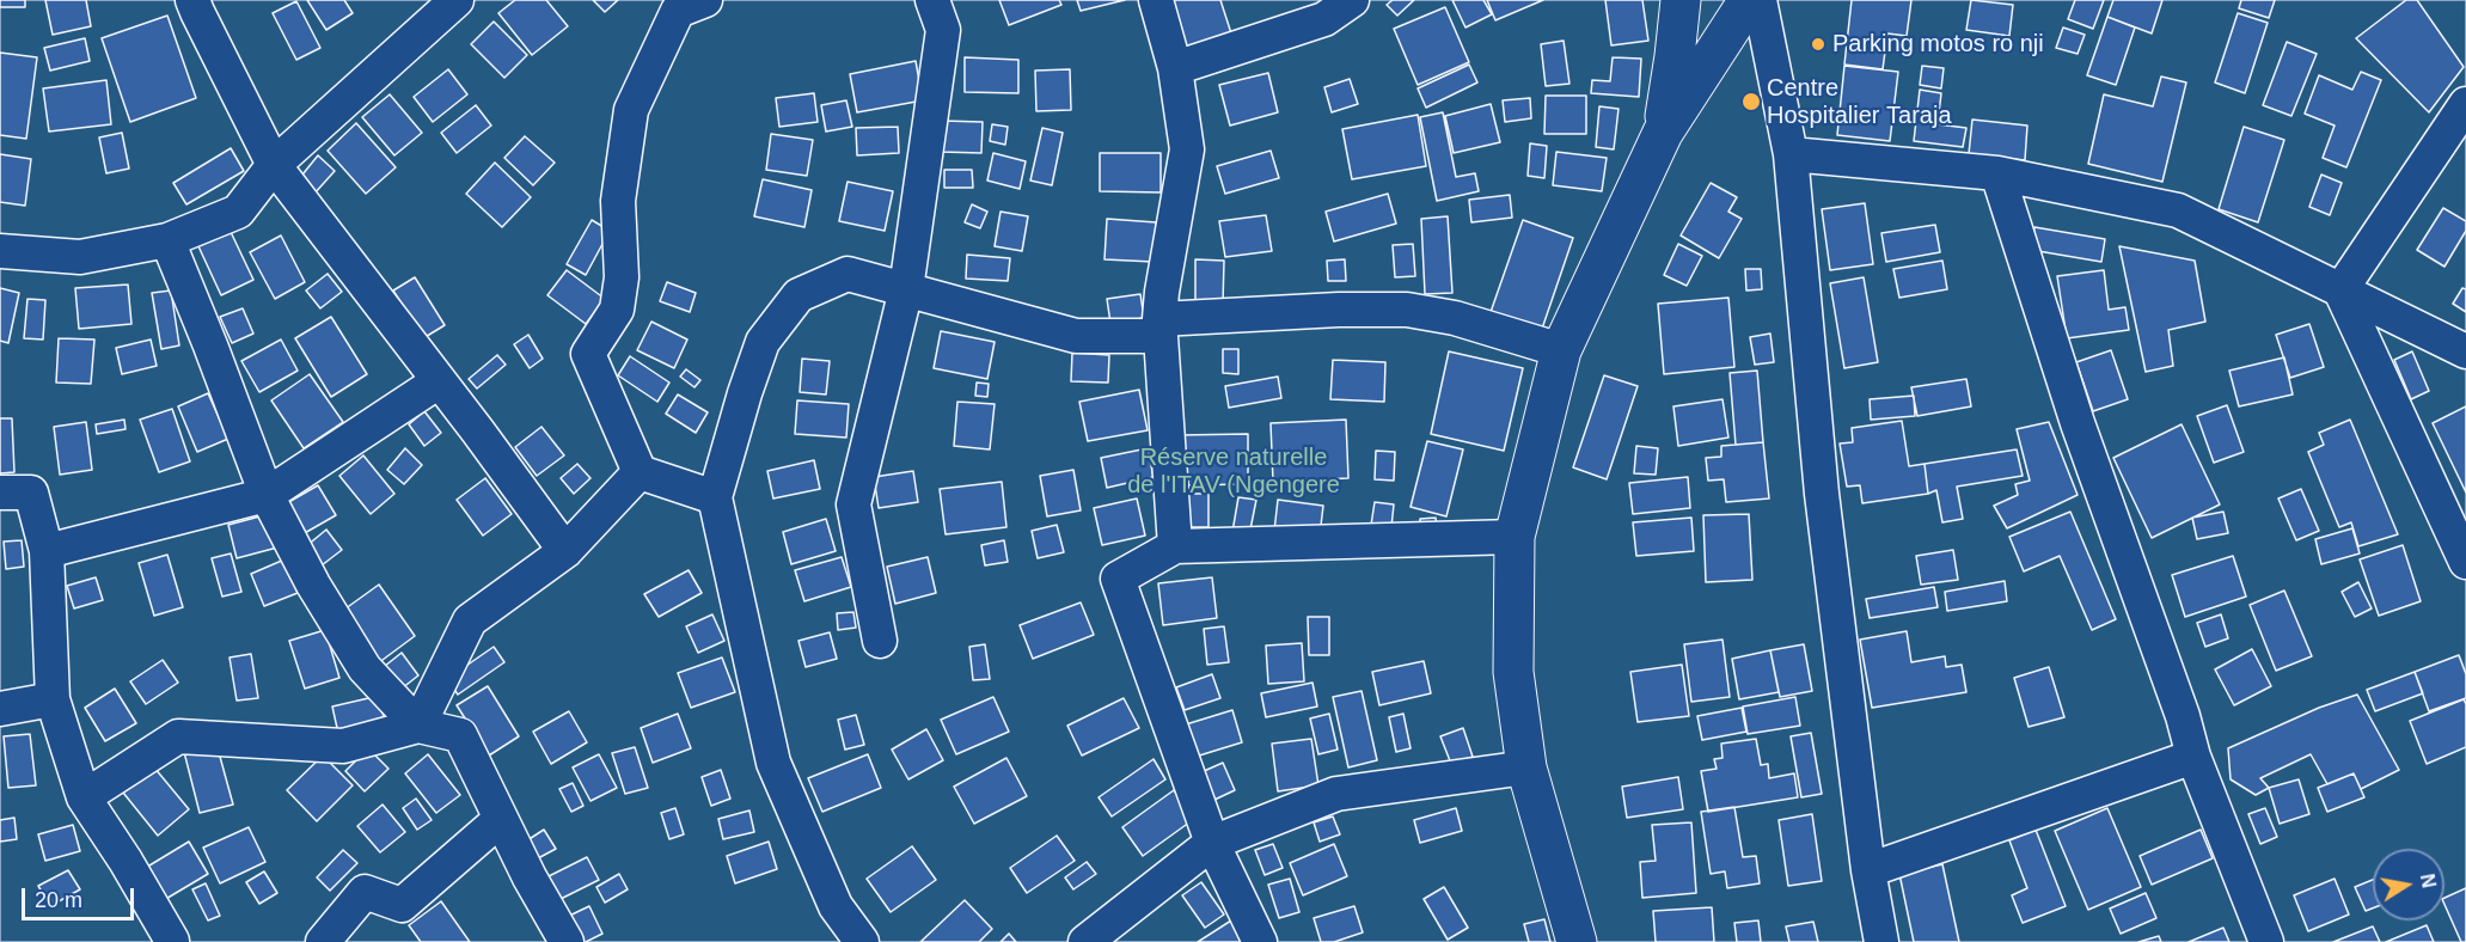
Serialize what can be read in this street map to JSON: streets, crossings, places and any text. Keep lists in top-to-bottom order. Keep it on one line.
{"parks":["Réserve naturelle de l'ITAV (Ngengere"],"places":["Parking motos ro nji","Centre Hospitalier Taraja"],"scale_bar":"20 m","north":"right"}
